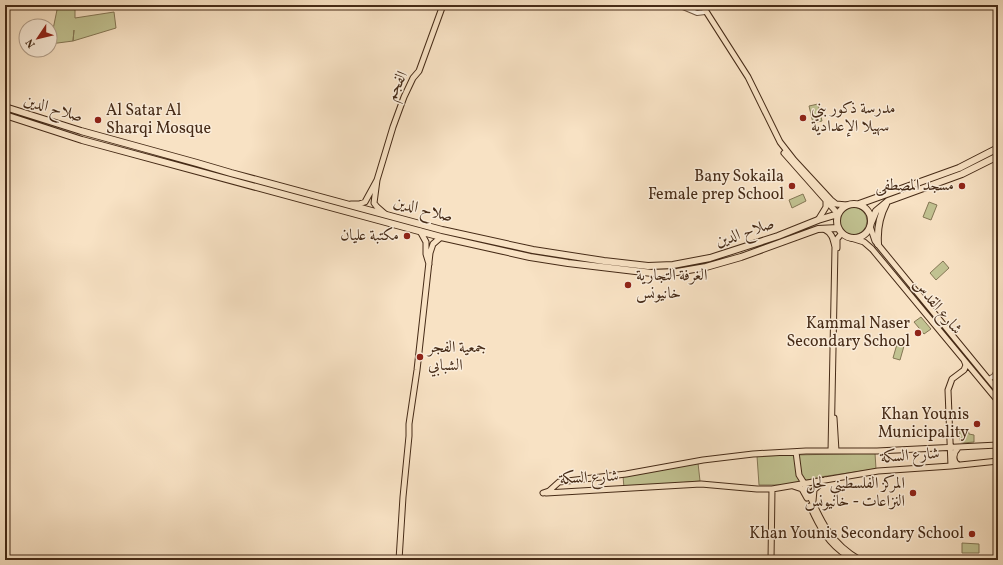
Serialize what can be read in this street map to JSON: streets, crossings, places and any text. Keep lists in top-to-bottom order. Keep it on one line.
{"streets":{"highway":["صلاح الدين"],"main road":["الفجم","شارع القدس","شارع السكة"]},"crossings":[["صلاح الدين","شارع القدس"]],"places":["مدرسة ذكور بني سهيلا الإعدادية","Al Satar Al Sharqi Mosque","Bany Sokaila Female prep School","مسجد المصطفى","مكتبة عليان","الغرفة التجارية خانيونس","Kammal Naser Secondary School","جمعية الفجر الشبابي","Khan Younis Municipality","المركز الفلسطيني لحل النزاعات - خانيونس","Khan Younis Secondary School"],"north":"bottom left"}
